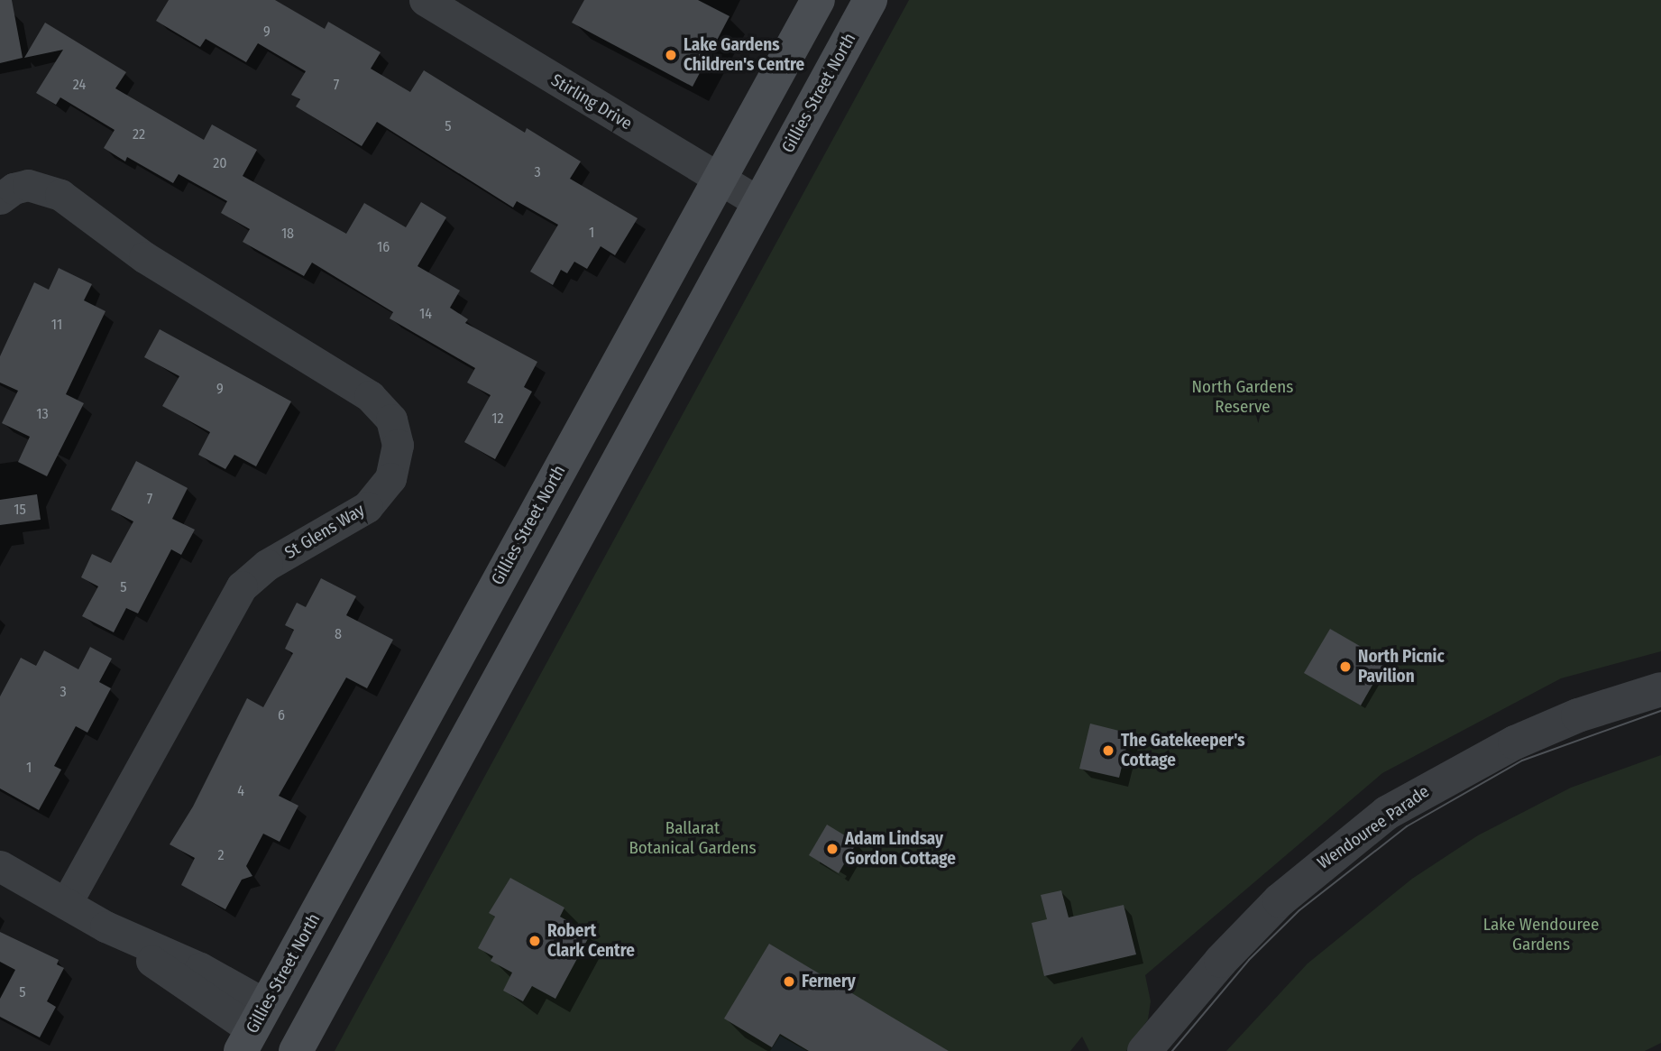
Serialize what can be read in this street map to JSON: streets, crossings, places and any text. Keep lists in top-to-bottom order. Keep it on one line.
{"streets":{"main road":["Gillies Street North"],"street":["Stirling Drive","St Glens Way","Wendouree Parade"]},"crossings":[["Gillies Street North","Stirling Drive"]],"parks":["North Gardens Reserve","Ballarat Botanical Gardens","Lake Wendouree Gardens"],"places":["Lake Gardens Children's Centre","North Picnic Pavilion","The Gatekeeper's Cottage","Adam Lindsay Gordon Cottage","Robert Clark Centre","Fernery"],"house_numbers":["9","24","7","5","22","20","3","1","18","16","14","11","9","13","12","7","15","5","8","3","6","1","4","2","5"]}
